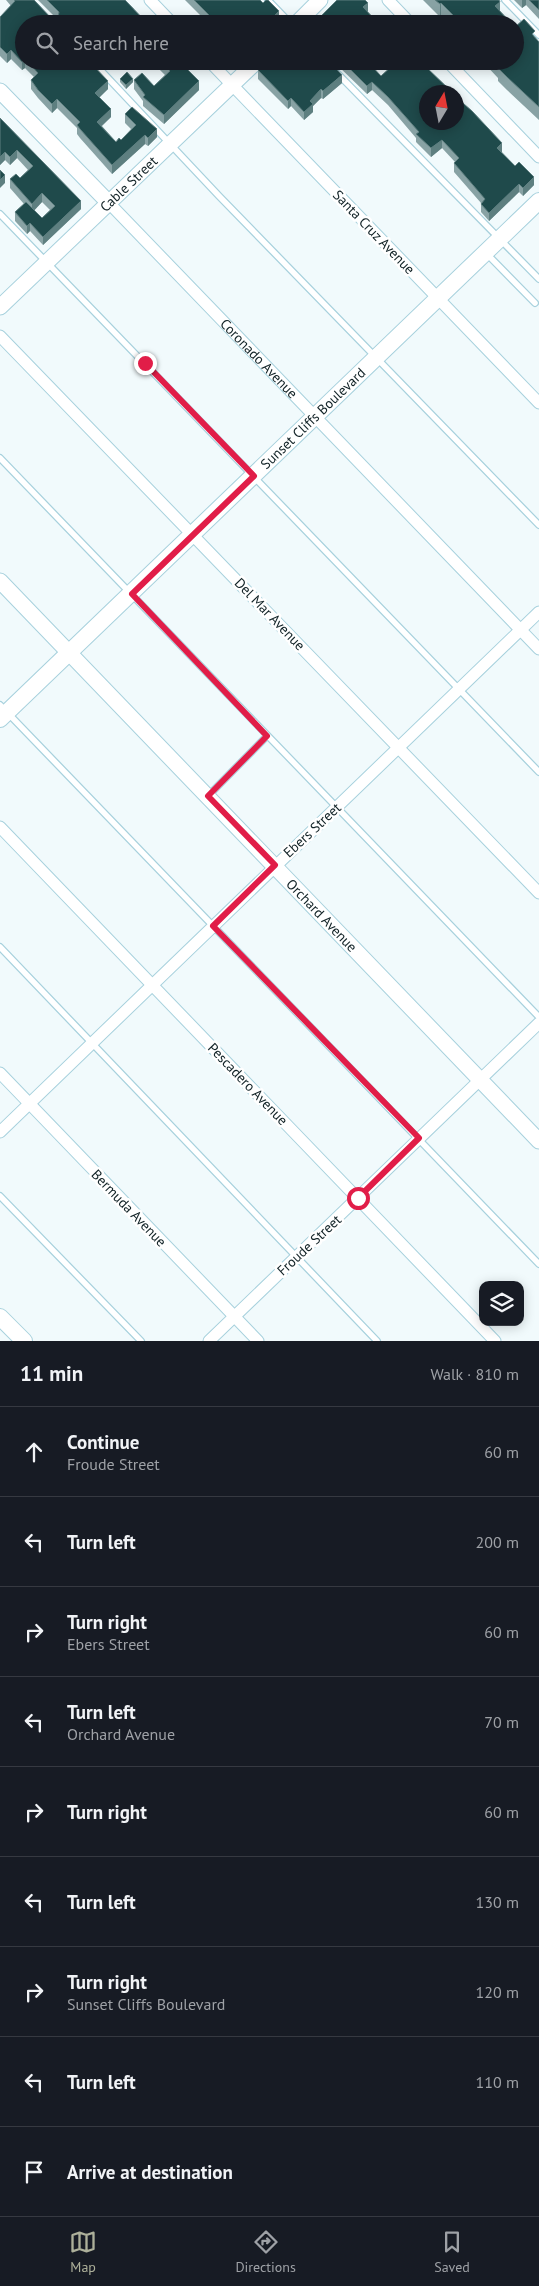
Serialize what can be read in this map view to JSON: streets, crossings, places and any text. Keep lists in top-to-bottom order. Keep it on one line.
{"streets":{"main road":["Sunset Cliffs Boulevard"],"street":["Cable Street","Santa Cruz Avenue","Coronado Avenue","Del Mar Avenue","Ebers Street","Orchard Avenue","Pescadero Avenue","Bermuda Avenue","Froude Street"]},"crossings":[["Cable Street","Santa Cruz Avenue"],["Cable Street","Coronado Avenue"],["Santa Cruz Avenue","Sunset Cliffs Boulevard"],["Coronado Avenue","Sunset Cliffs Boulevard"],["Coronado Avenue","Ebers Street"],["Sunset Cliffs Boulevard","Del Mar Avenue"],["Sunset Cliffs Boulevard","Orchard Avenue"],["Del Mar Avenue","Ebers Street"],["Ebers Street","Orchard Avenue"],["Ebers Street","Pescadero Avenue"],["Ebers Street","Bermuda Avenue"],["Orchard Avenue","Froude Street"],["Pescadero Avenue","Froude Street"],["Bermuda Avenue","Froude Street"]],"north":"top","page":{"search":"Search here","heading":["11 min","Walk · 810 m"],"list":[["Continue","Froude Street","60 m"],["Turn left","200 m"],["Turn right","Ebers Street","60 m"],["Turn left","Orchard Avenue","70 m"],["Turn right","60 m"],["Turn left","130 m"],["Turn right","Sunset Cliffs Boulevard","120 m"],["Turn left","110 m"],"Arrive at destination"],"nav":["Map","Directions","Saved"]}}
